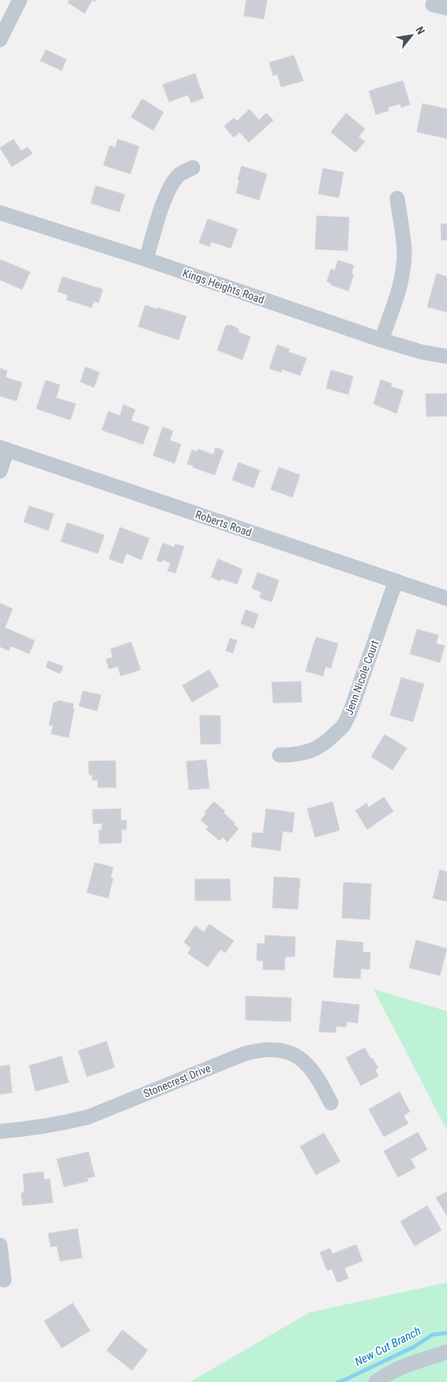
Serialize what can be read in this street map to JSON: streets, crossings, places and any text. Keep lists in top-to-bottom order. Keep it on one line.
{"streets":{"street":["Kings Heights Road","Roberts Road","Jenn Nicole Court","Stonecrest Drive"]},"crossings":[["Roberts Road","Jenn Nicole Court"]],"water":["New Cut Branch"],"north":"top right"}
